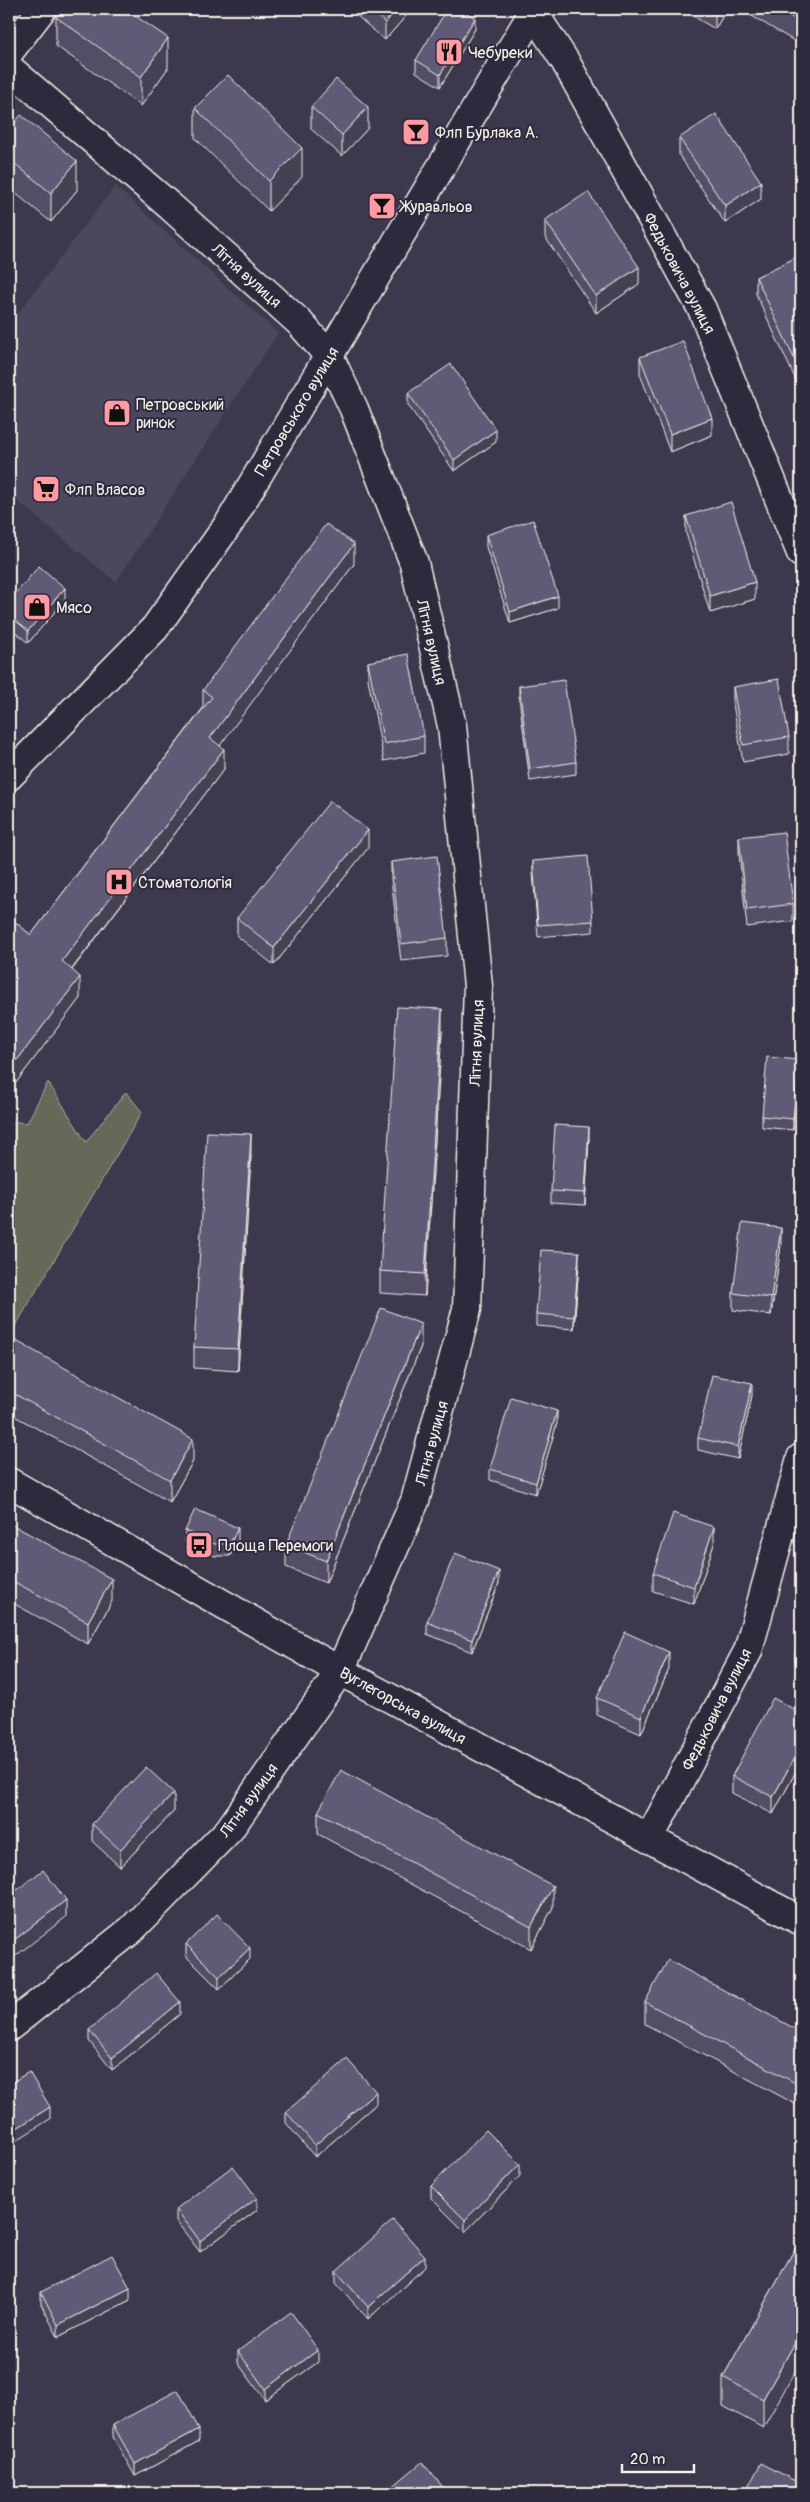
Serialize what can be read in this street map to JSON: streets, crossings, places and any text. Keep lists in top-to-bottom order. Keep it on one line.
{"streets":{"street":["Федьковича вулиця","Літня вулиця","Петровського вулиця","Вуглегорська вулиця"]},"crossings":[["Федьковича вулиця","Петровського вулиця"],["Федьковича вулиця","Вуглегорська вулиця"],["Літня вулиця","Петровського вулиця"],["Літня вулиця","Вуглегорська вулиця"]],"places":{"restaurant":["Чебуреки"],"bar":["Флп Бурлака А.","Журавльов"],"shop":["Петровський ринок","Мясо"],"supermarket":["Флп Власов"],"hospital":["Стоматологія"],"bus stop":["Площа Перемоги"]},"scale_bar":"20 m"}
